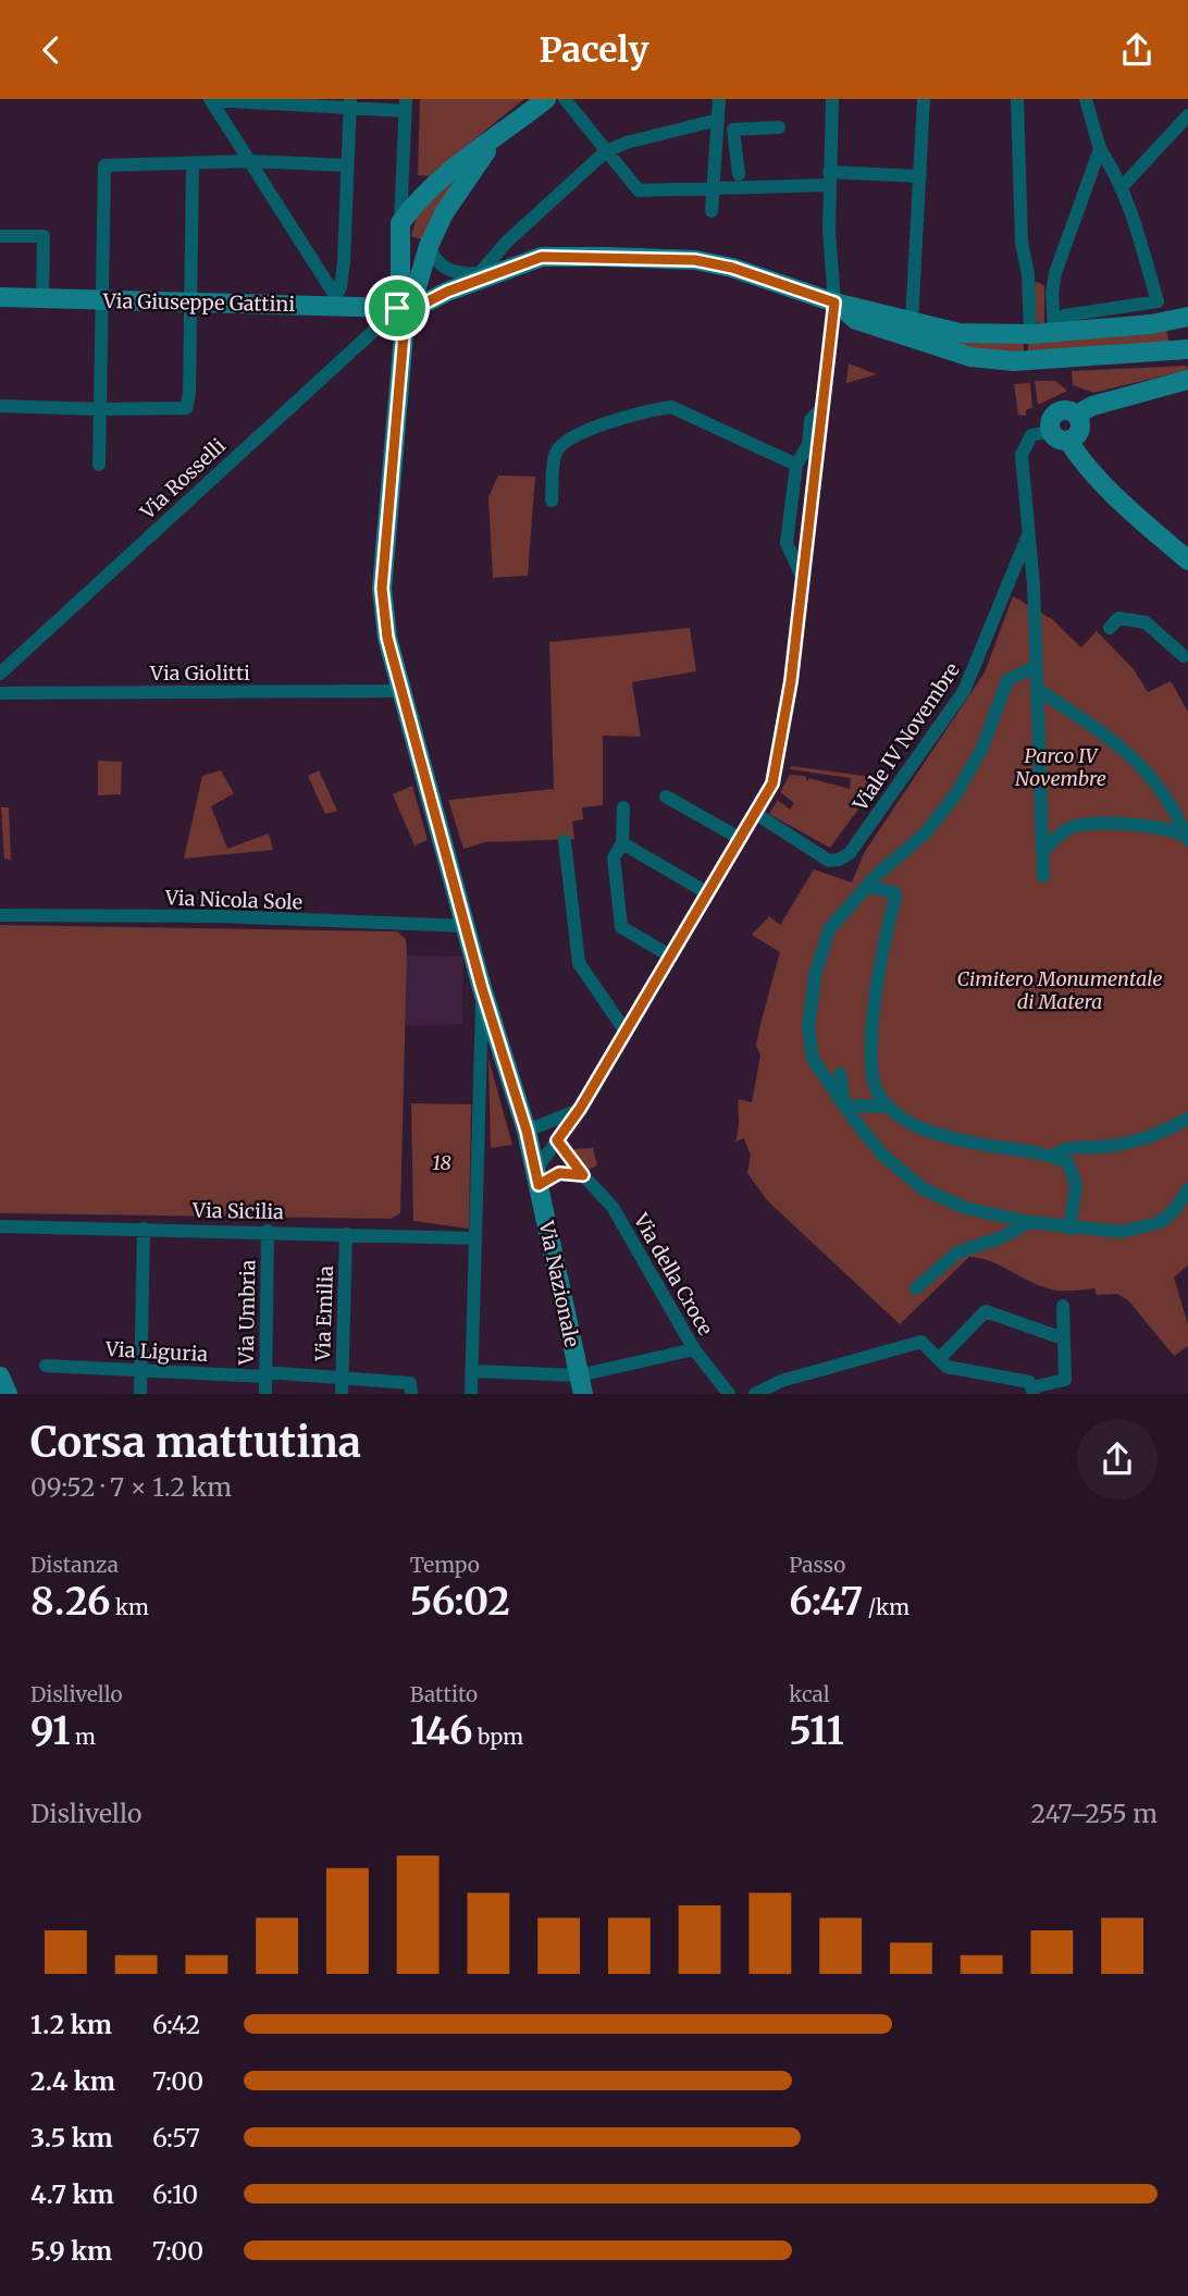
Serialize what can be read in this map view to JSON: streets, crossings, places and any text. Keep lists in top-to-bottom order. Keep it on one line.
{"streets":{"street":["Via Giuseppe Gattini","Via Rosselli","Via Giolitti","Viale IV Novembre","Via Nicola Sole","Via Sicilia","Via della Croce","Via Nazionale","Via Umbria","Via Emilia","Via Liguria"]},"crossings":[["Via Giuseppe Gattini","Via Rosselli"],["Via Giuseppe Gattini","Via Nazionale"],["Via Rosselli","Via Nazionale"],["Via Giolitti","Via Nazionale"],["Via Nicola Sole","Via Nazionale"],["Via Sicilia","Via Umbria"],["Via Sicilia","Via Emilia"],["Via Umbria","Via Liguria"],["Via Emilia","Via Liguria"]],"parks":["Parco IV Novembre","Cimitero Monumentale di Matera","18"],"page":{"header":"Pacely","heading":["Corsa mattutina","09:52 · 7 × 1.2 km"],"stats":[["Distanza","8.26 km"],["Tempo","56:02"],["Passo","6:47 /km"],["Dislivello","91 m"],["Battito","146 bpm"],["kcal","511"]],"chart":["Dislivello","247–255 m"],"list":[{"name":"1.2 km","note":"6:42"},{"name":"2.4 km","note":"7:00"},{"name":"3.5 km","note":"6:57"},{"name":"4.7 km","note":"6:10"},{"name":"5.9 km","note":"7:00"}]}}
